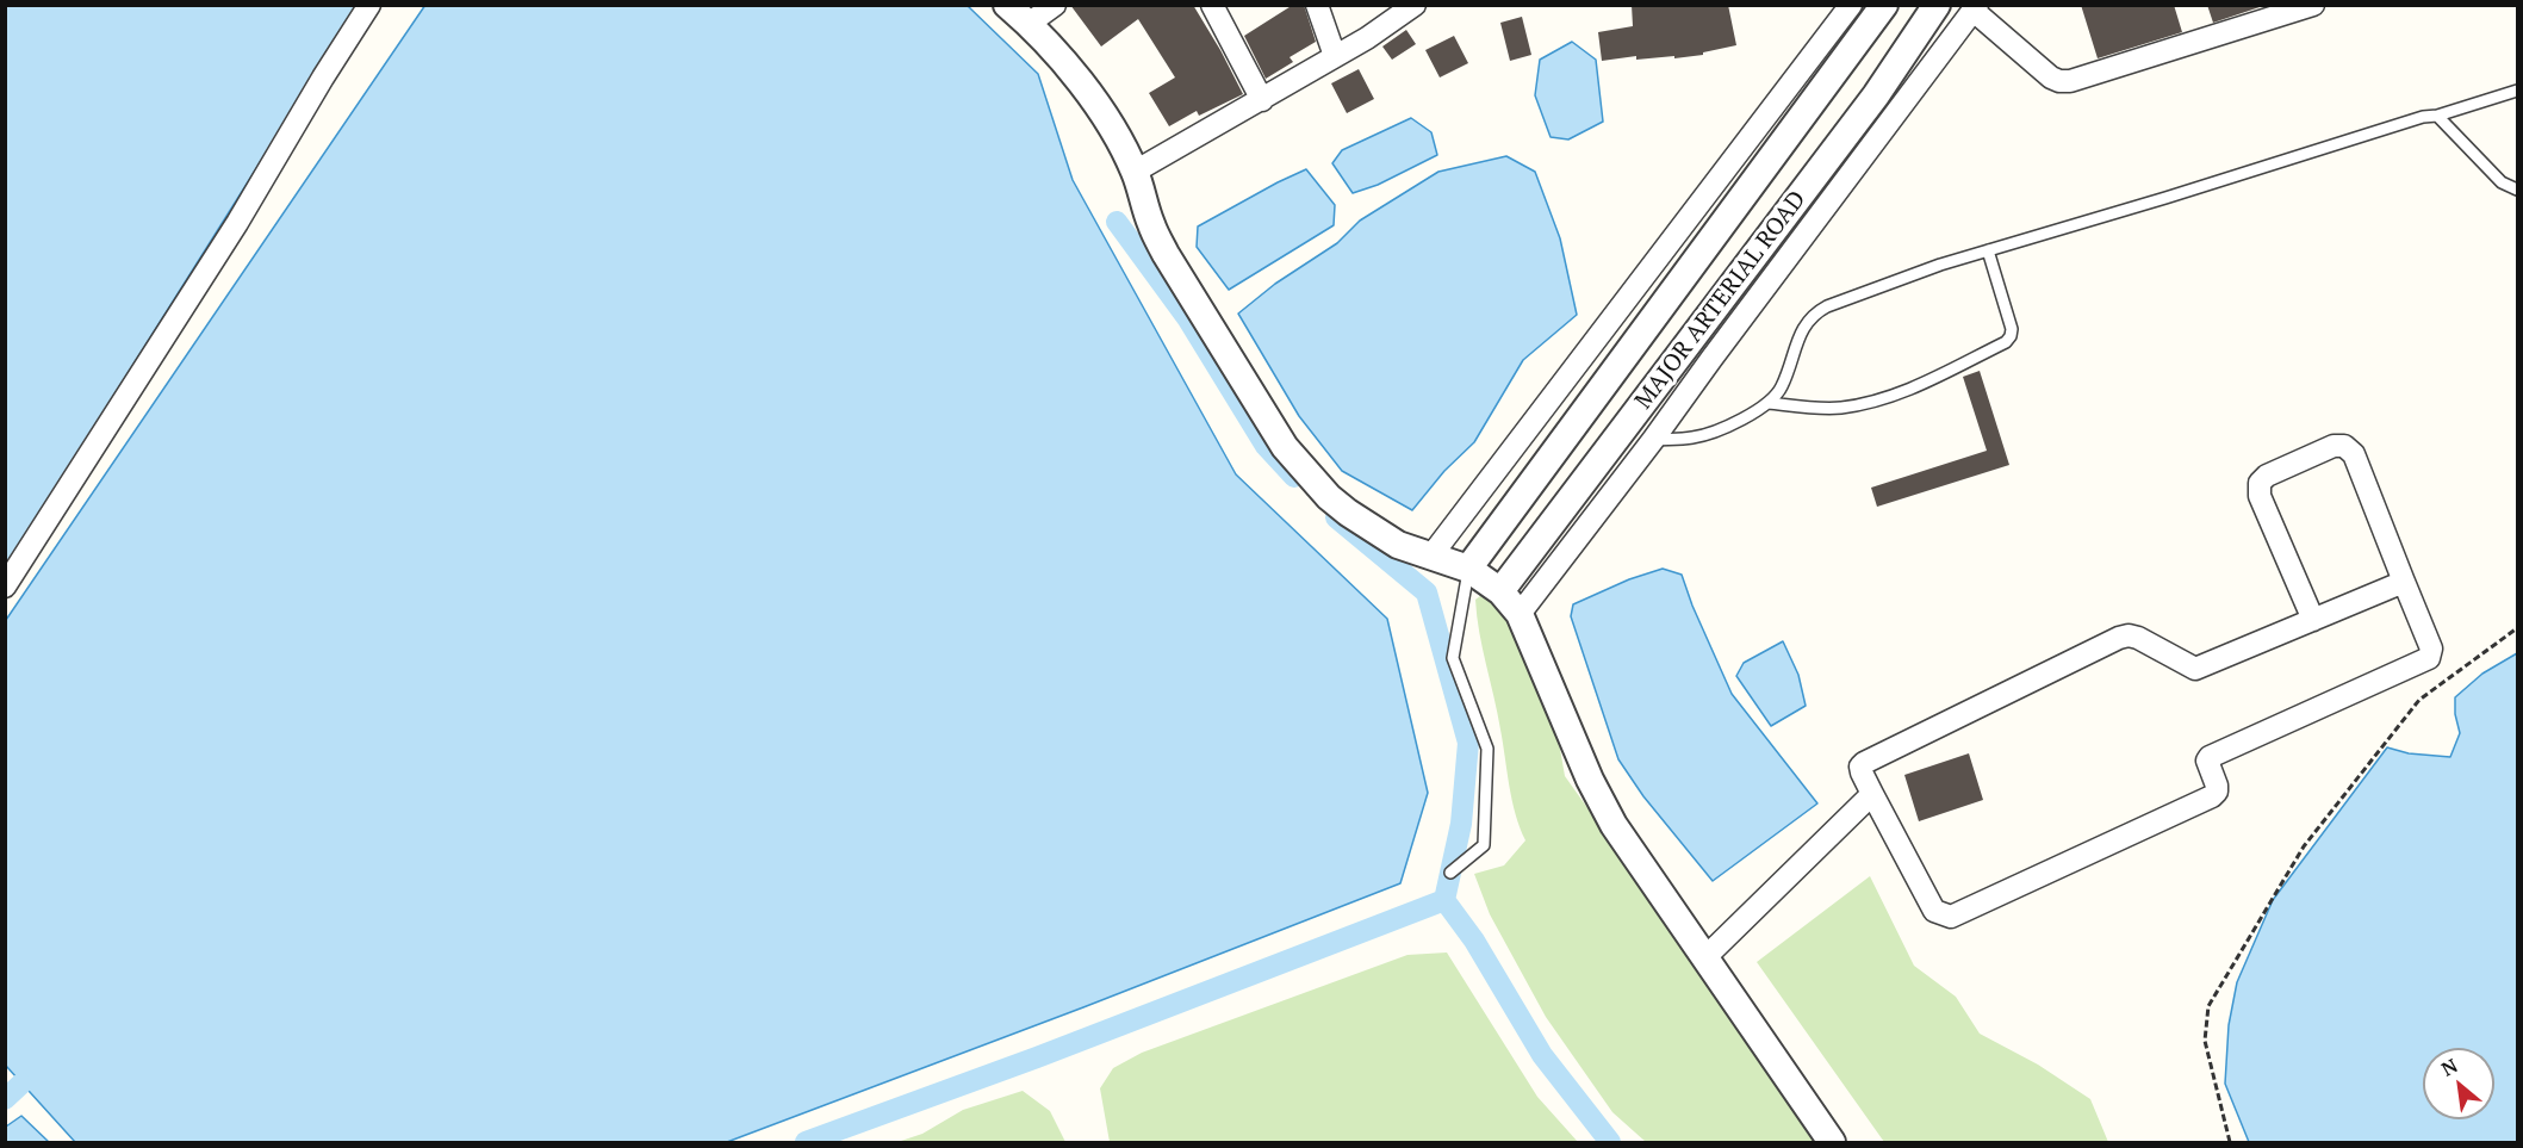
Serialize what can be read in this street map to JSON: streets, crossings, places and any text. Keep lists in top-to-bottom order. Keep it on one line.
{"streets":{"street":["MAJOR ARTERIAL ROAD"]},"north":"top left"}
